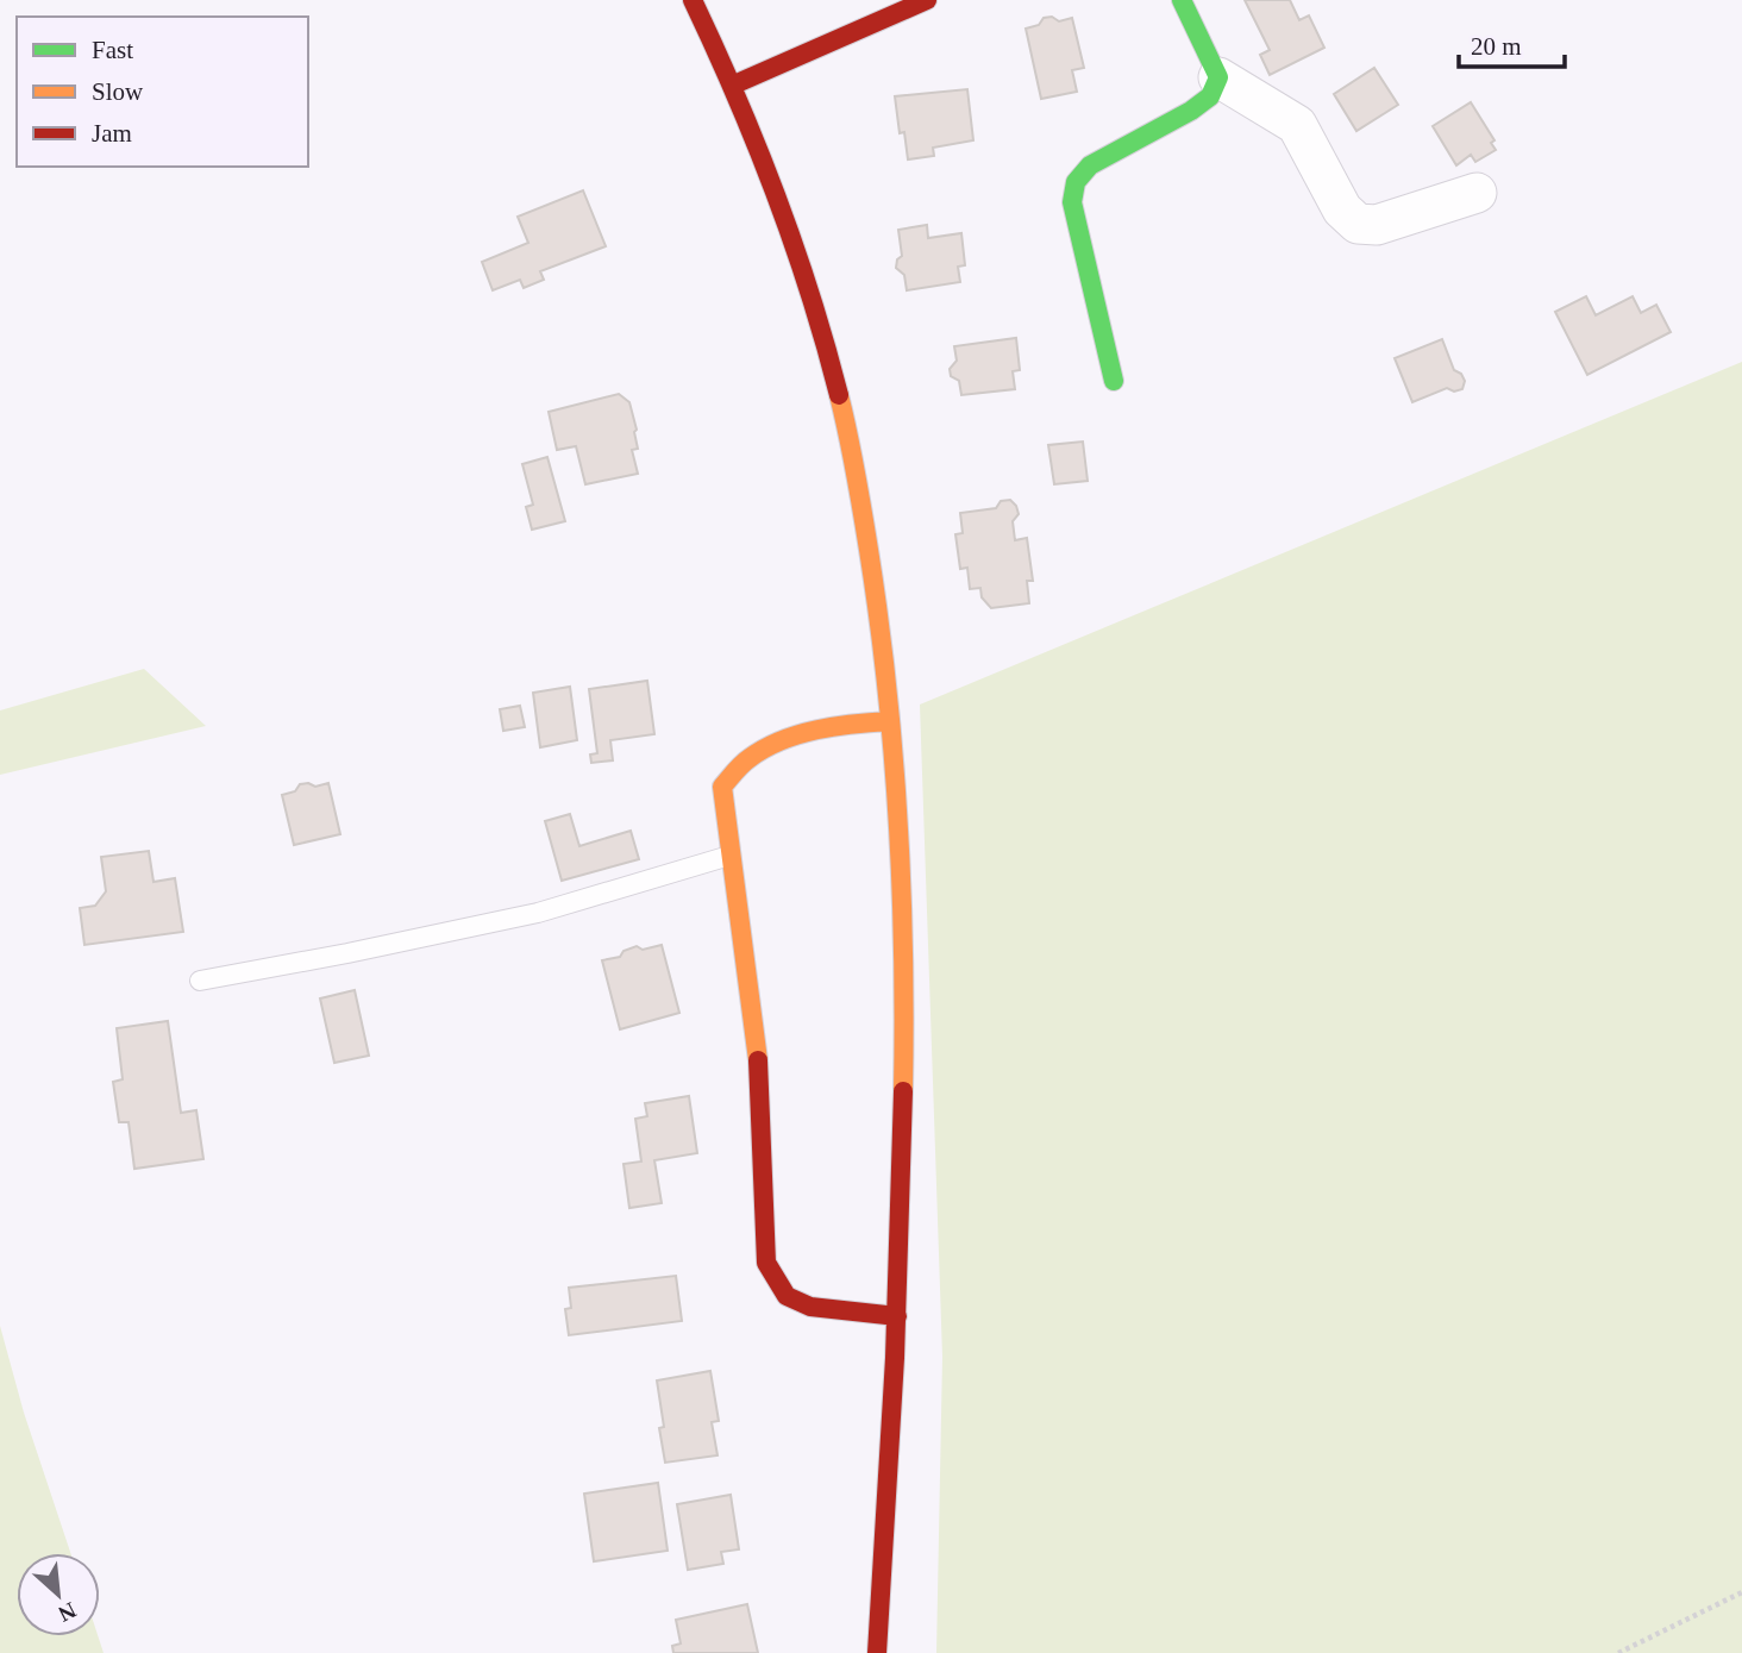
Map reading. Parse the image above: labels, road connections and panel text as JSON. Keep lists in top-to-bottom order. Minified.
{"legend":["Fast","Slow","Jam"],"scale_bar":"20 m","north":"bottom right"}
